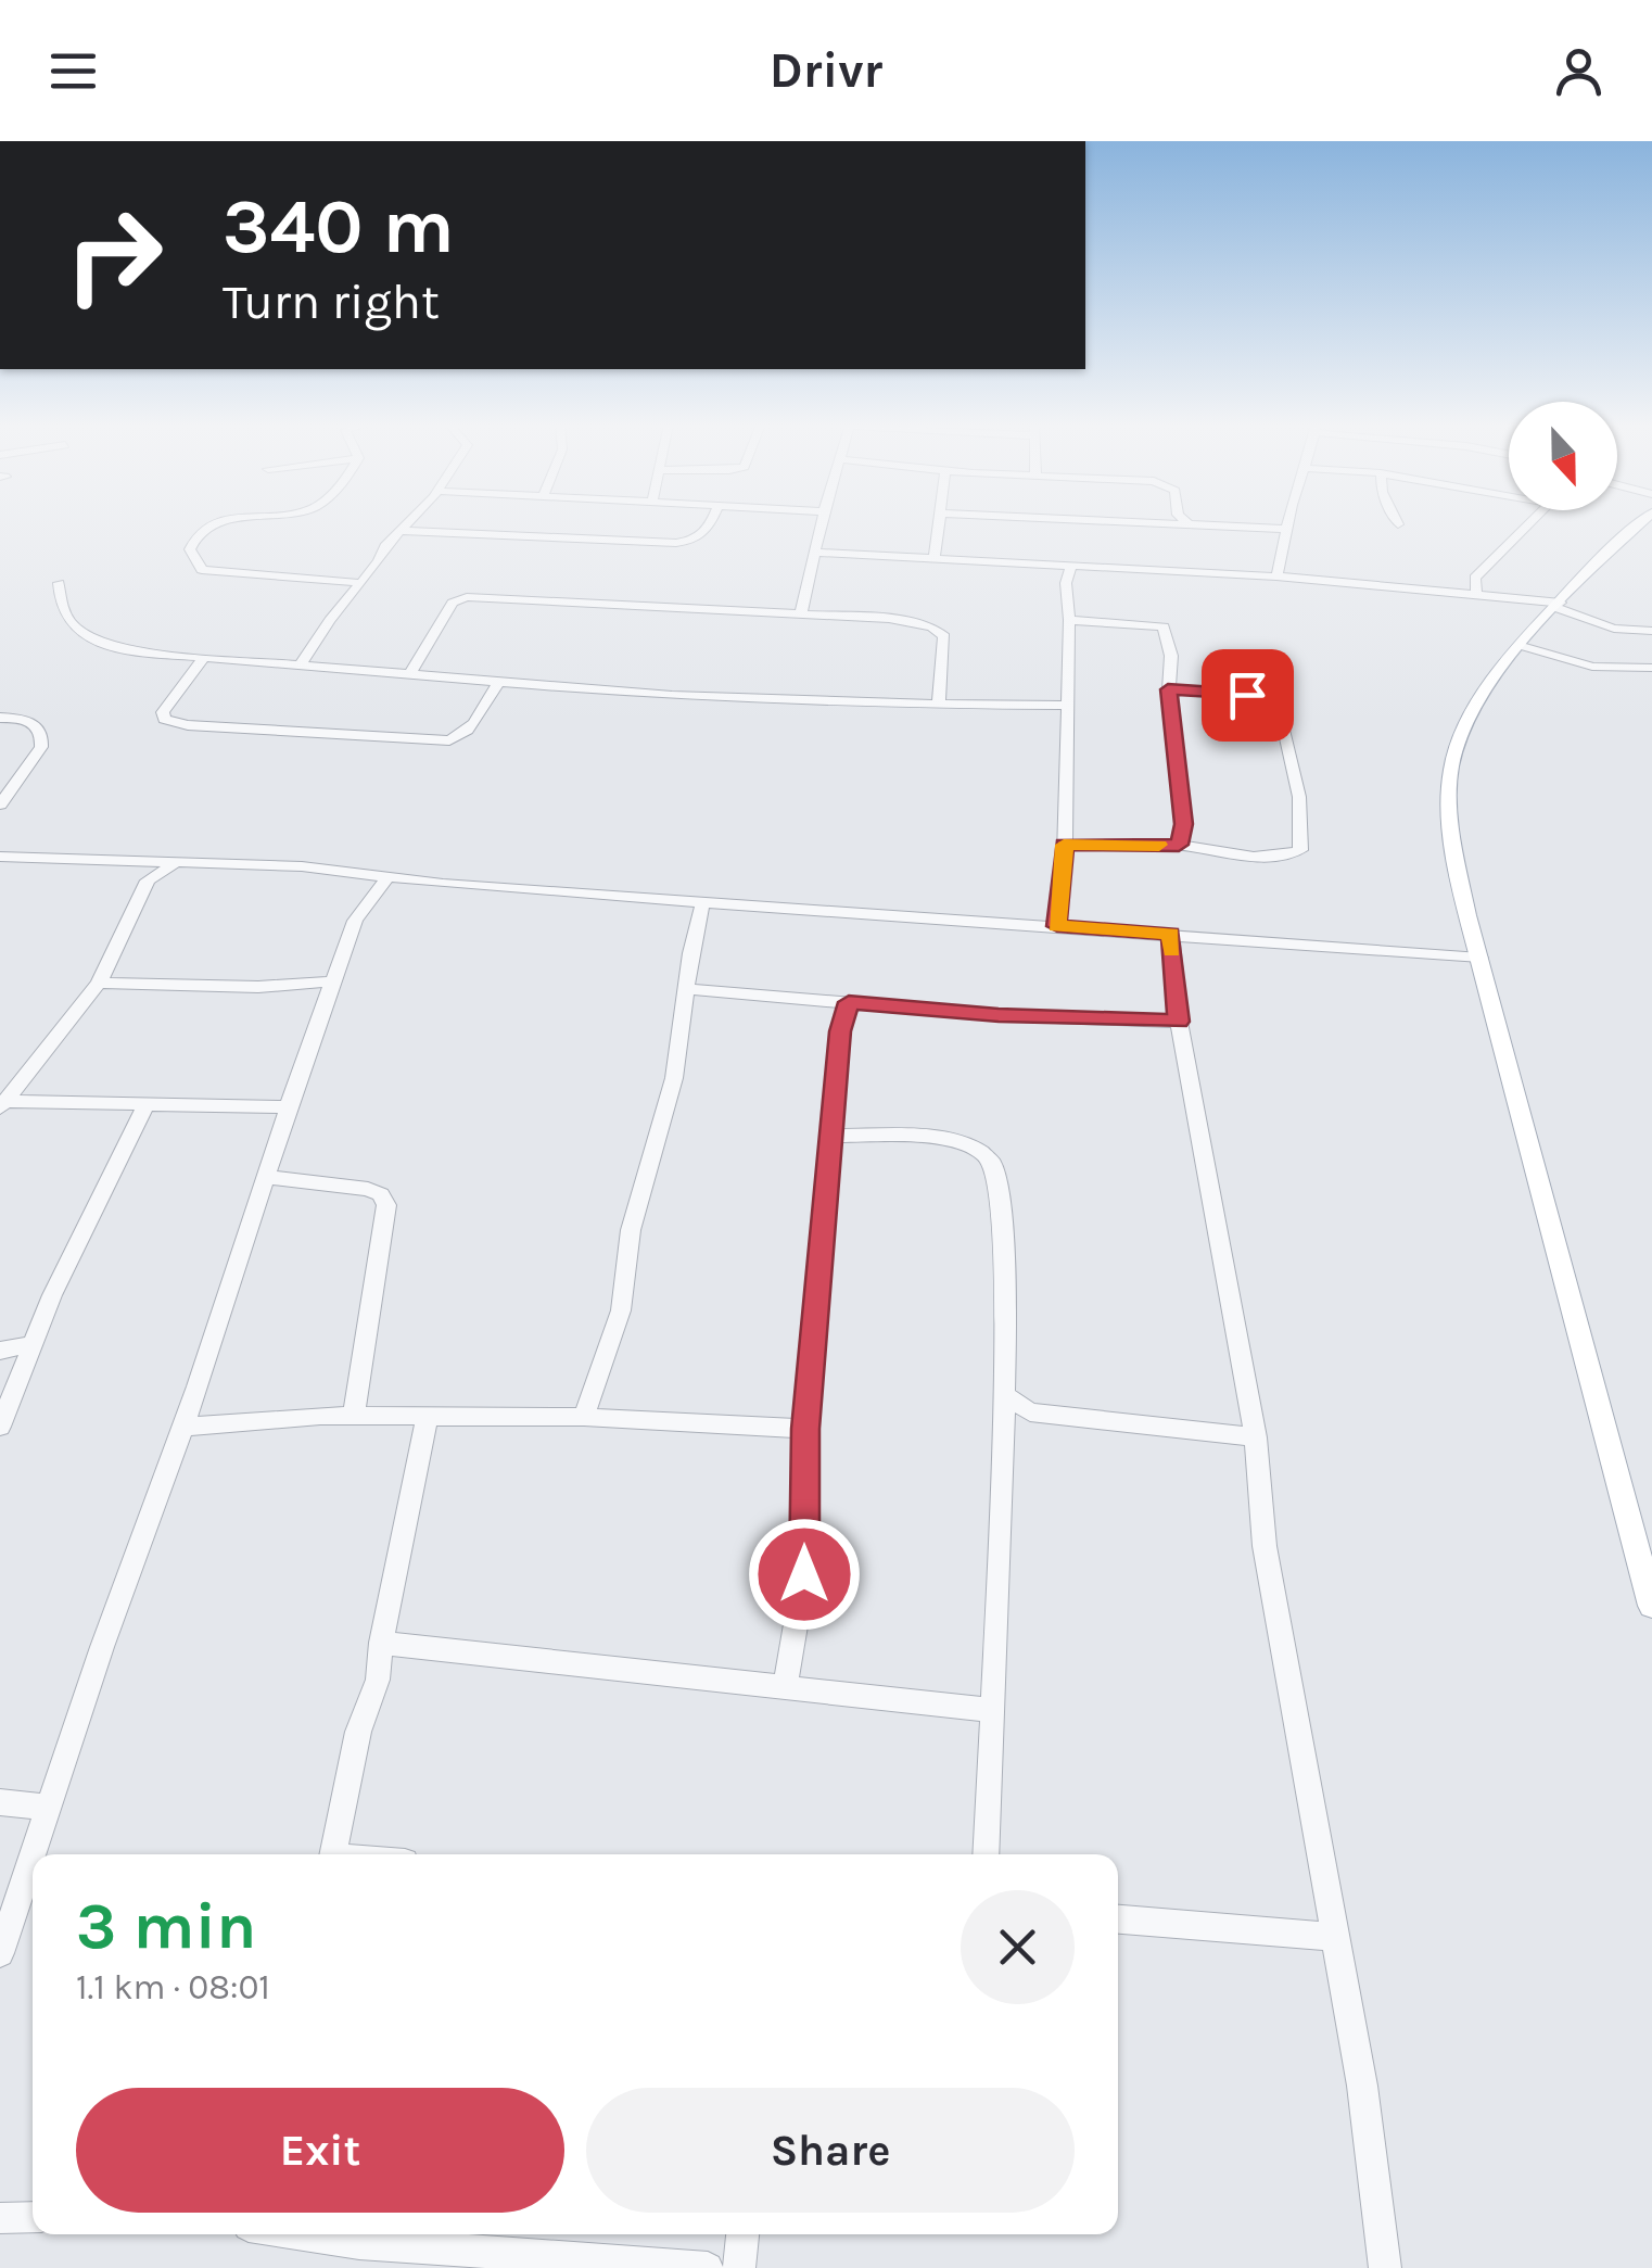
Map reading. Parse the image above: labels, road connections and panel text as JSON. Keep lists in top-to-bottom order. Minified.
{"north":"bottom","page":{"header":"Drivr","turn":["340 m","Turn right"],"heading":["3 min","1.1 km · 08:01"],"buttons":["Exit","Share"]}}
